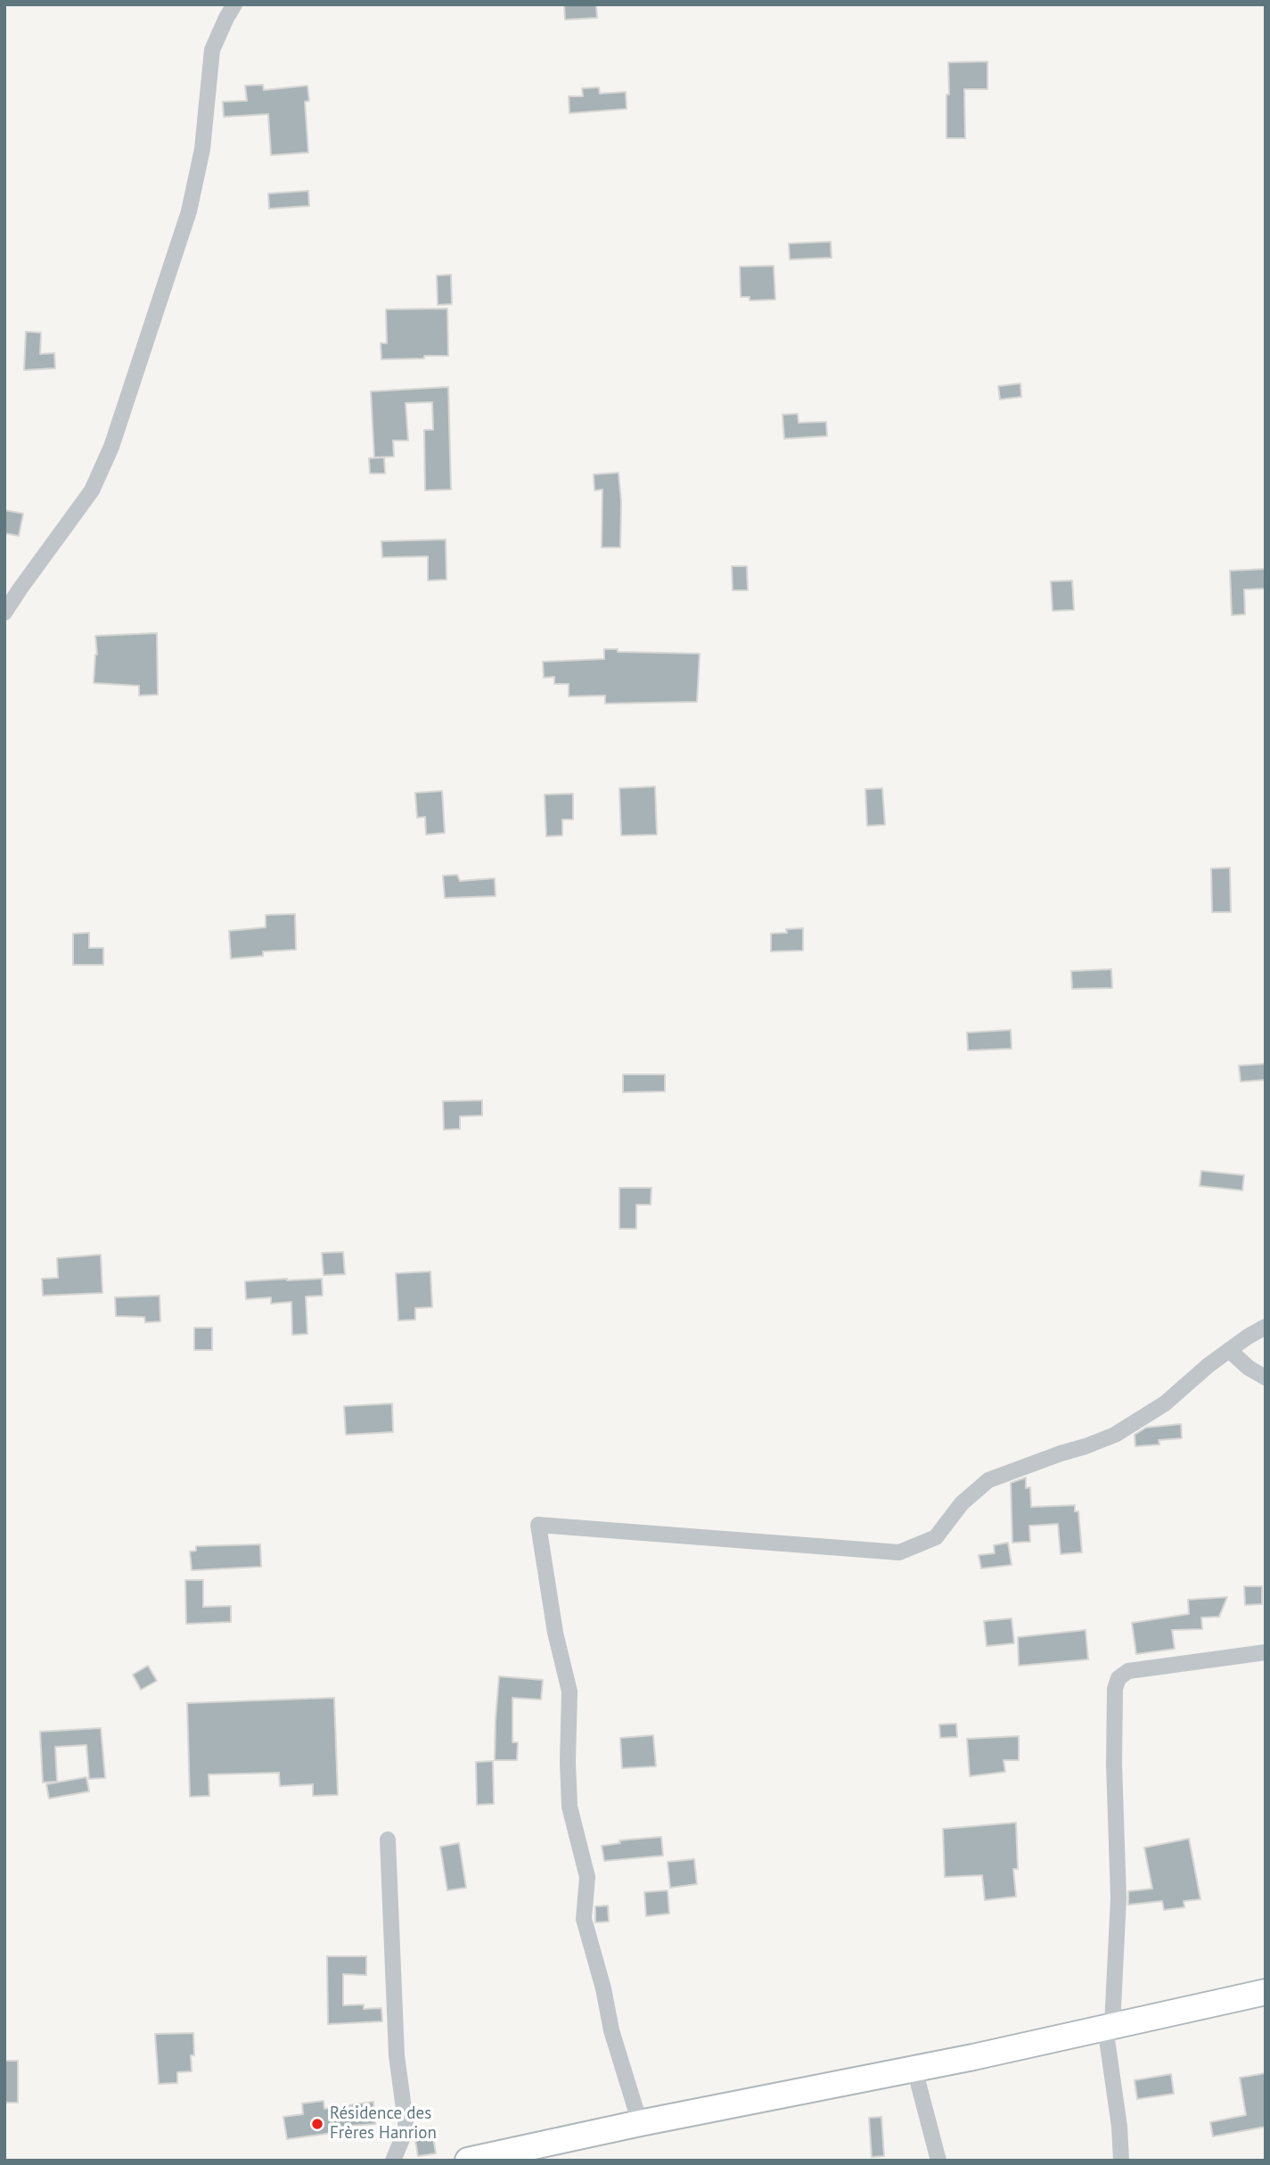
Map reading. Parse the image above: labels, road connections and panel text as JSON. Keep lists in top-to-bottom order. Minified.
{"places":["Résidence des Frères Hanrion"]}
